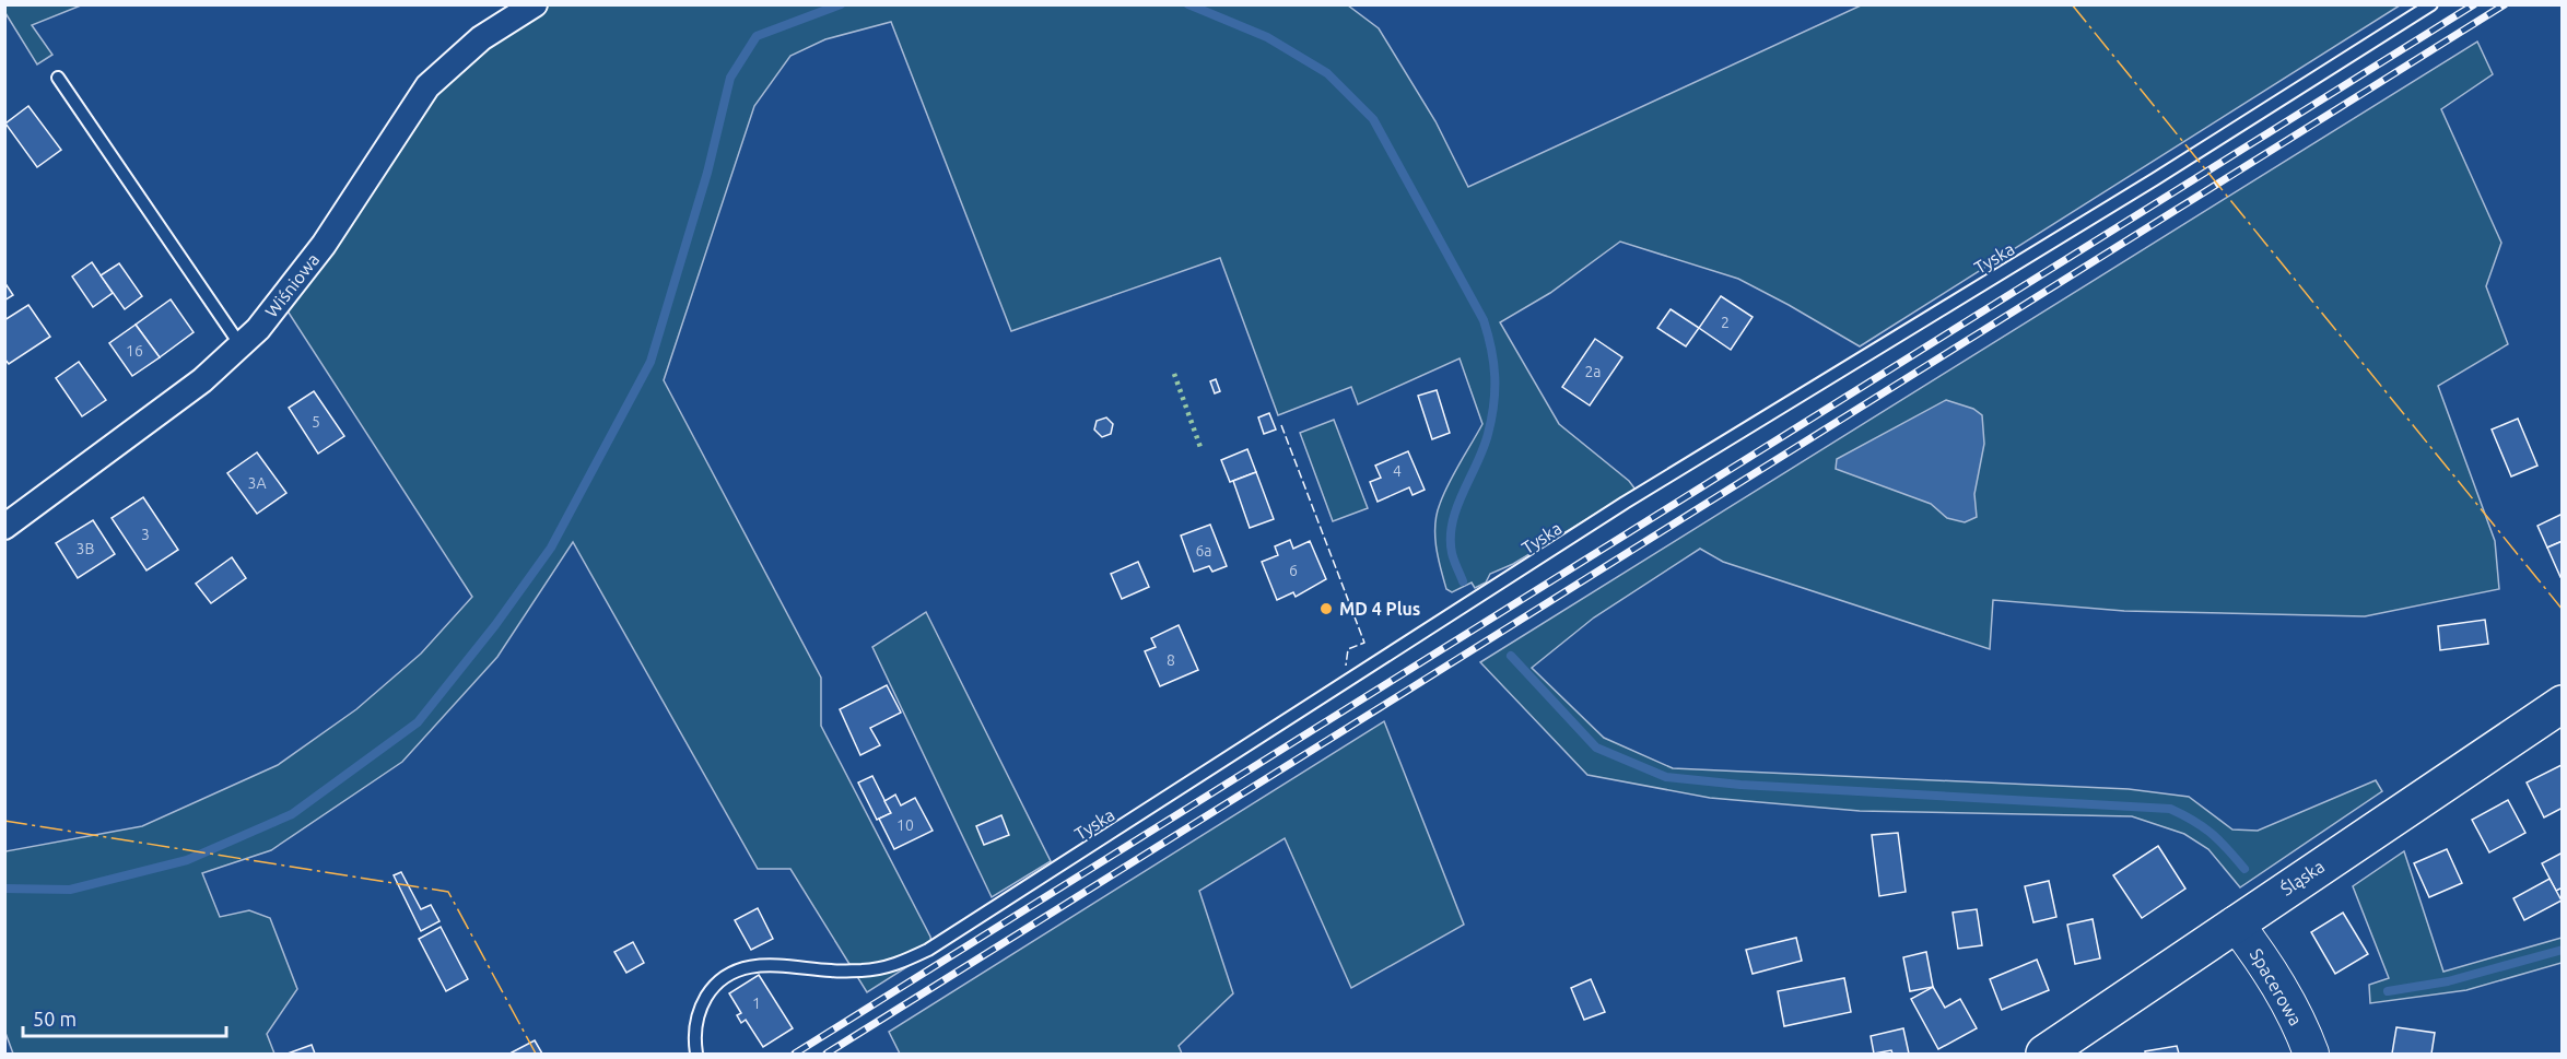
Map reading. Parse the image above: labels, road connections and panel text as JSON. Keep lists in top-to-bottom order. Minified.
{"streets":{"main road":["Śląska"],"street":["Wiśniowa","Spacerowa"],"lane":["Tyska"]},"crossings":[["Śląska","Spacerowa"]],"places":["MD 4 Plus"],"house_numbers":["2","16","2a","5","4","3A","3","3B","6a","6","8","10","1"],"scale_bar":"50 m"}
